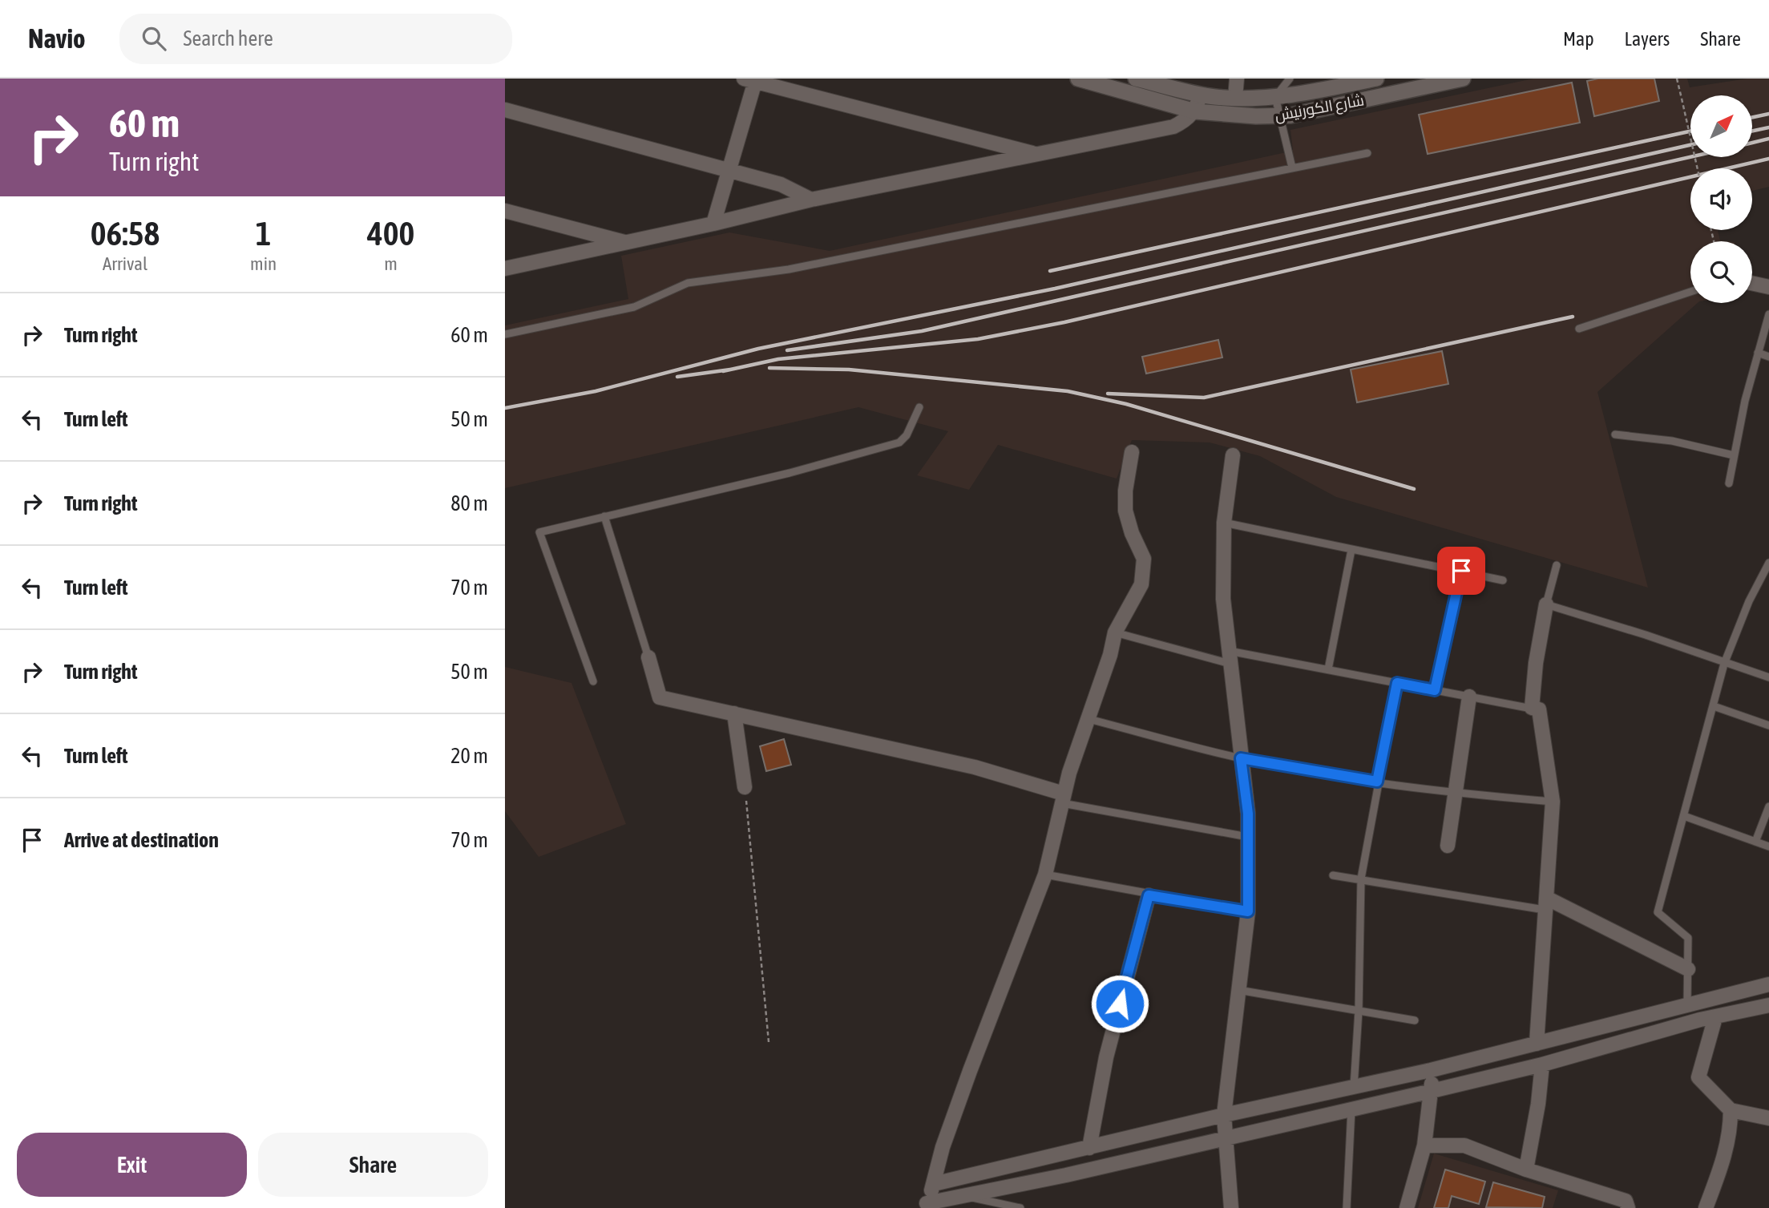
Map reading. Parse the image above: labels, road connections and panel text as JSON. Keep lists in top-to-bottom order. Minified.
{"streets":{"street":["شارع الكورنيش"]},"north":"top right","page":{"header":"Navio","search":"Search here","nav":["Map","Layers","Share"],"turn":["60 m","Turn right"],"eta":["06:58","Arrival","1","min","400","m"],"list":[{"name":"Turn right","value":"60 m"},{"name":"Turn left","value":"50 m"},{"name":"Turn right","value":"80 m"},{"name":"Turn left","value":"70 m"},{"name":"Turn right","value":"50 m"},{"name":"Turn left","value":"20 m"},{"name":"Arrive at destination","value":"70 m"}],"buttons":["Exit","Share"]}}
